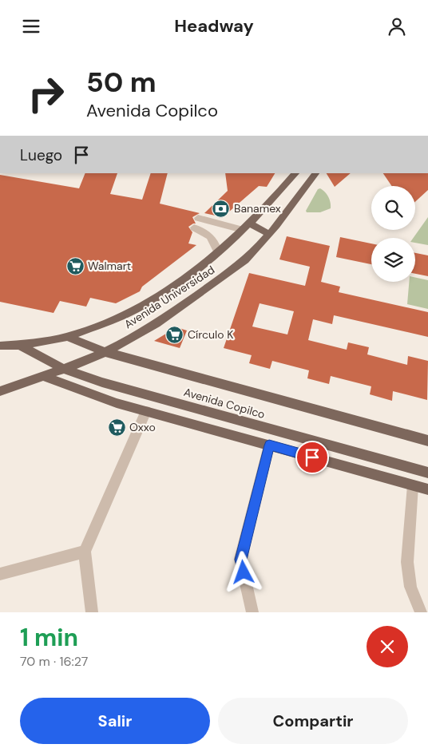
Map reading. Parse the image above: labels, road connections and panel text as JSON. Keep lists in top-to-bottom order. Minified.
{"streets":{"main road":["Avenida Universidad","Avenida Copilco"]},"crossings":[["Avenida Universidad","Avenida Copilco"]],"places":{"bank":["Banamex"],"supermarket":["Walmart","Círculo K","Oxxo"]},"page":{"header":"Headway","turn":["50 m","Avenida Copilco"],"then":"Luego","heading":["1 min","70 m · 16:27"],"buttons":["Salir","Compartir"]}}
